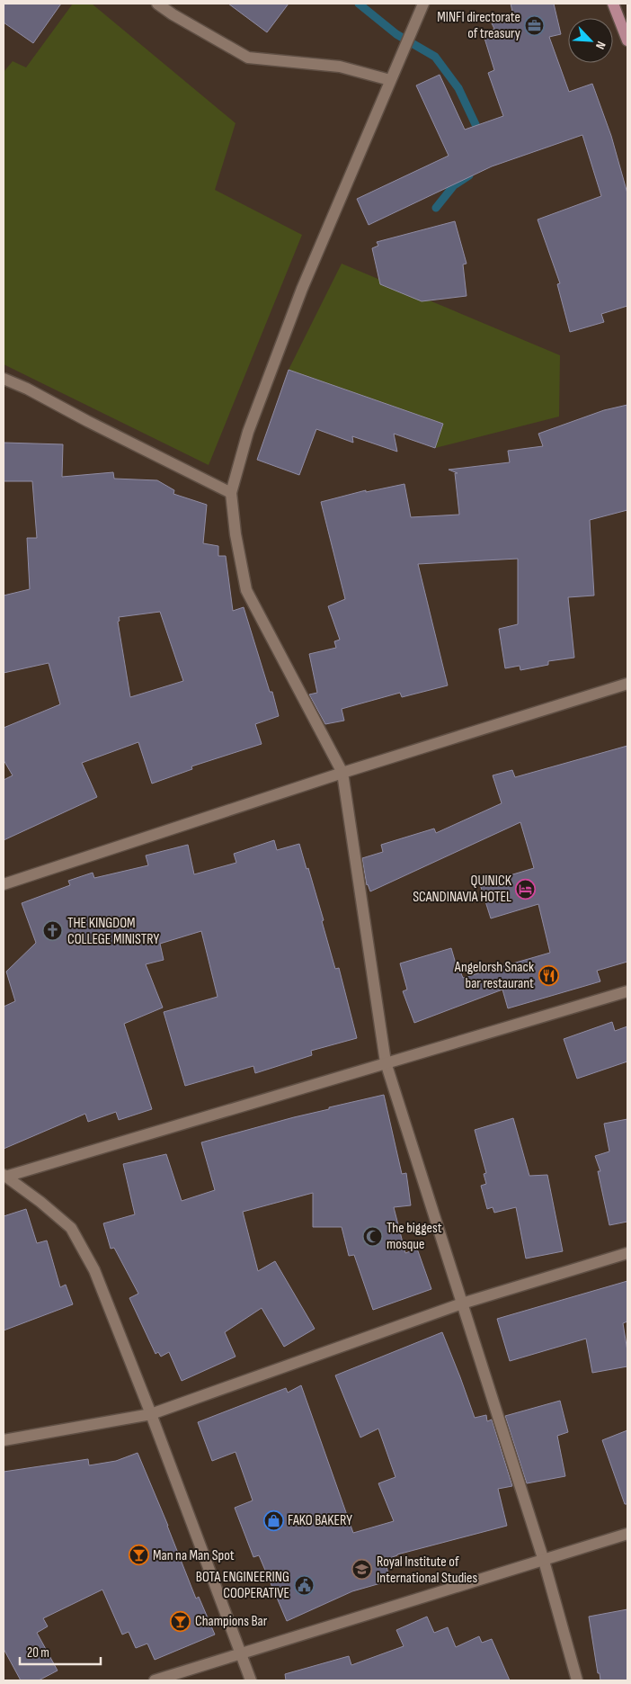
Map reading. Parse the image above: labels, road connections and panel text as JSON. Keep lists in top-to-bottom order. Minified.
{"places":{"office":["MINFI directorate of treasury"],"hotel":["QUINICK SCANDINAVIA HOTEL"],"church":["THE KINGDOM COLLEGE MINISTRY"],"restaurant":["Angelorsh Snack bar restaurant"],"mosque":["The biggest mosque"],"shop":["FAKO BAKERY"],"bar":["Man na Man Spot","Champions Bar"],"school or university":["Royal Institute of International Studies"],"public building":["BOTA ENGINEERING COOPERATIVE"]},"scale_bar":"20 m","north":"bottom right"}
